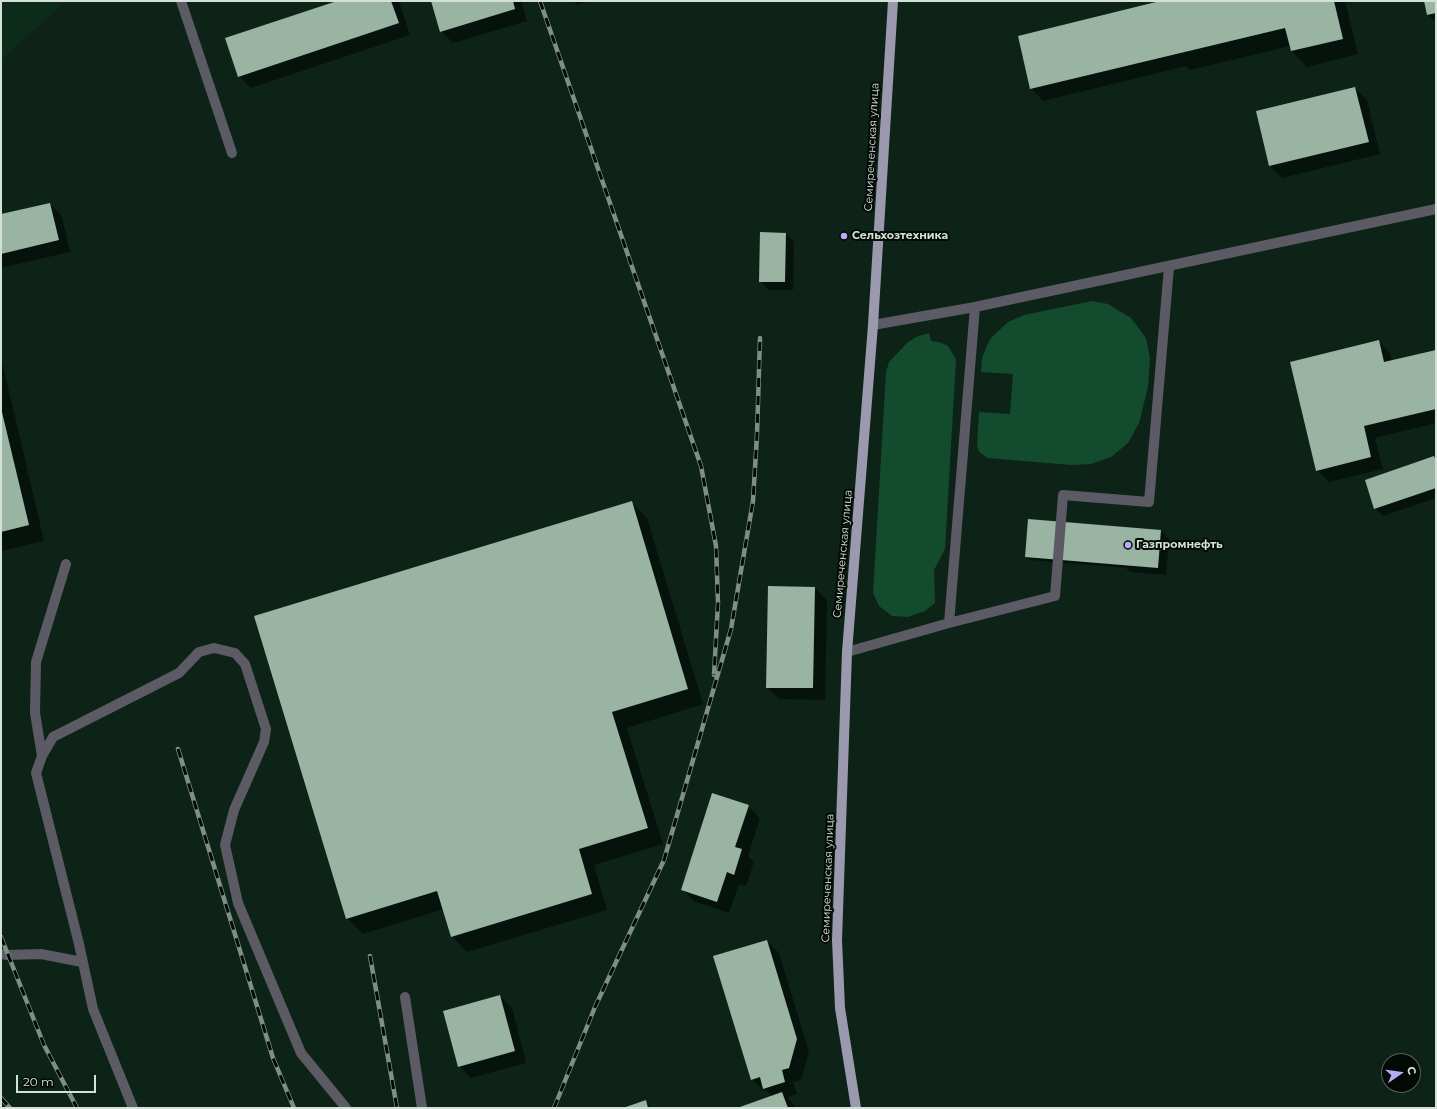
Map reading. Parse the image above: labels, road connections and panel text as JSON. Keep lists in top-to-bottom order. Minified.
{"streets":{"main road":["Семиреченская улица"]},"places":["Сельхозтехника","Газпромнефть"],"scale_bar":"20 m","north":"right"}
